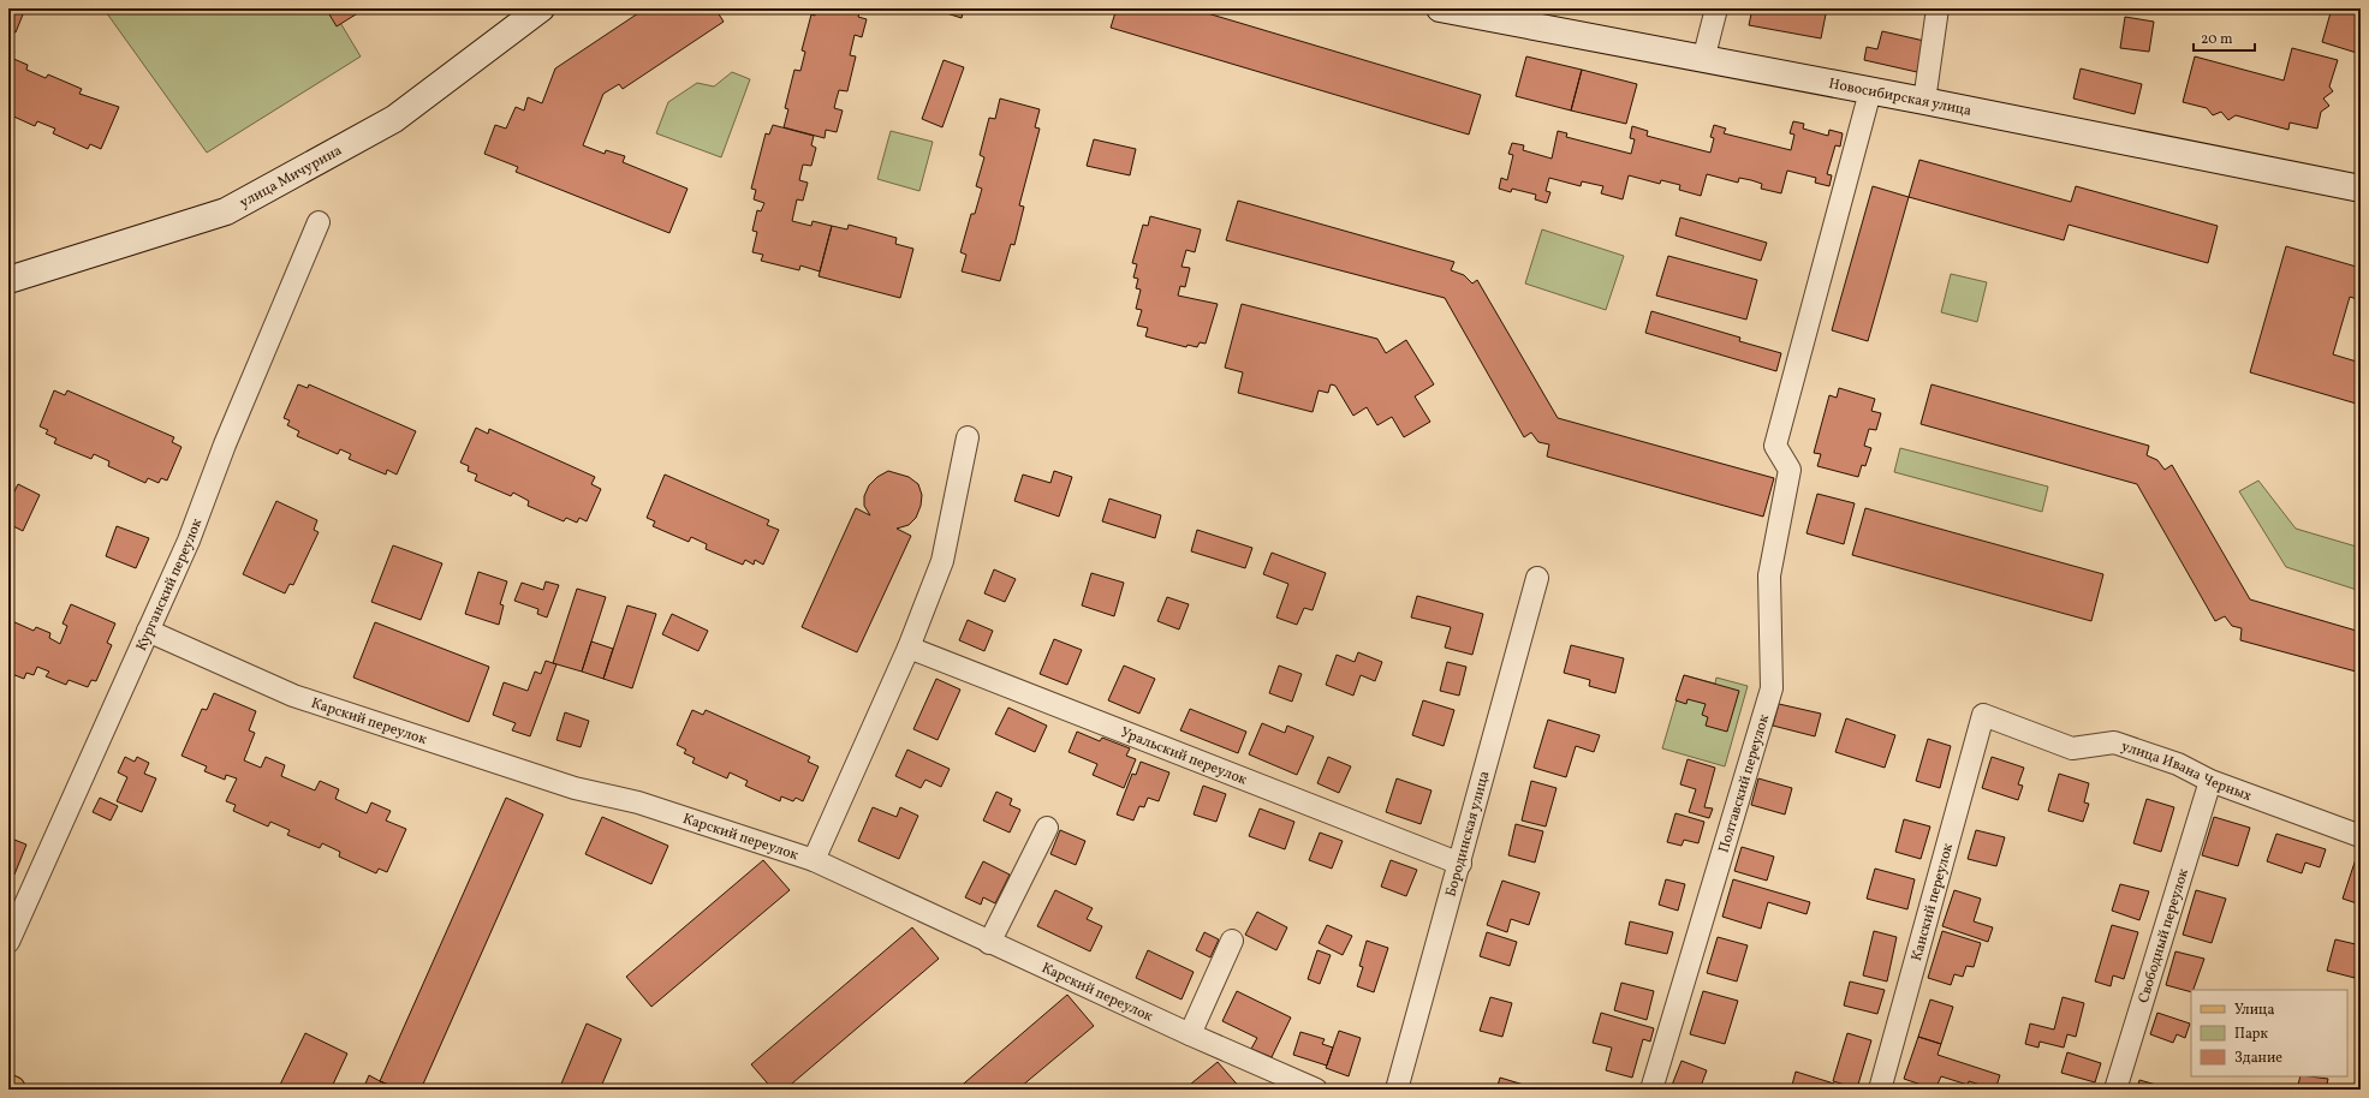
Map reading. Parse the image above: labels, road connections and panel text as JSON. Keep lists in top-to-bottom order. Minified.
{"streets":{"street":["Новосибирская улица","улица Мичурина","Курганский переулок","Карский переулок","Уральский переулок","улица Ивана Черных","Полтавский переулок","Бородинская улица","Канский переулок","Свободный переулок"]},"crossings":[["Новосибирская улица","Полтавский переулок"],["Курганский переулок","Карский переулок"],["Уральский переулок","Бородинская улица"],["улица Ивана Черных","Канский переулок"],["улица Ивана Черных","Свободный переулок"]],"legend":["Улица","Парк","Здание"],"scale_bar":"20 m"}
